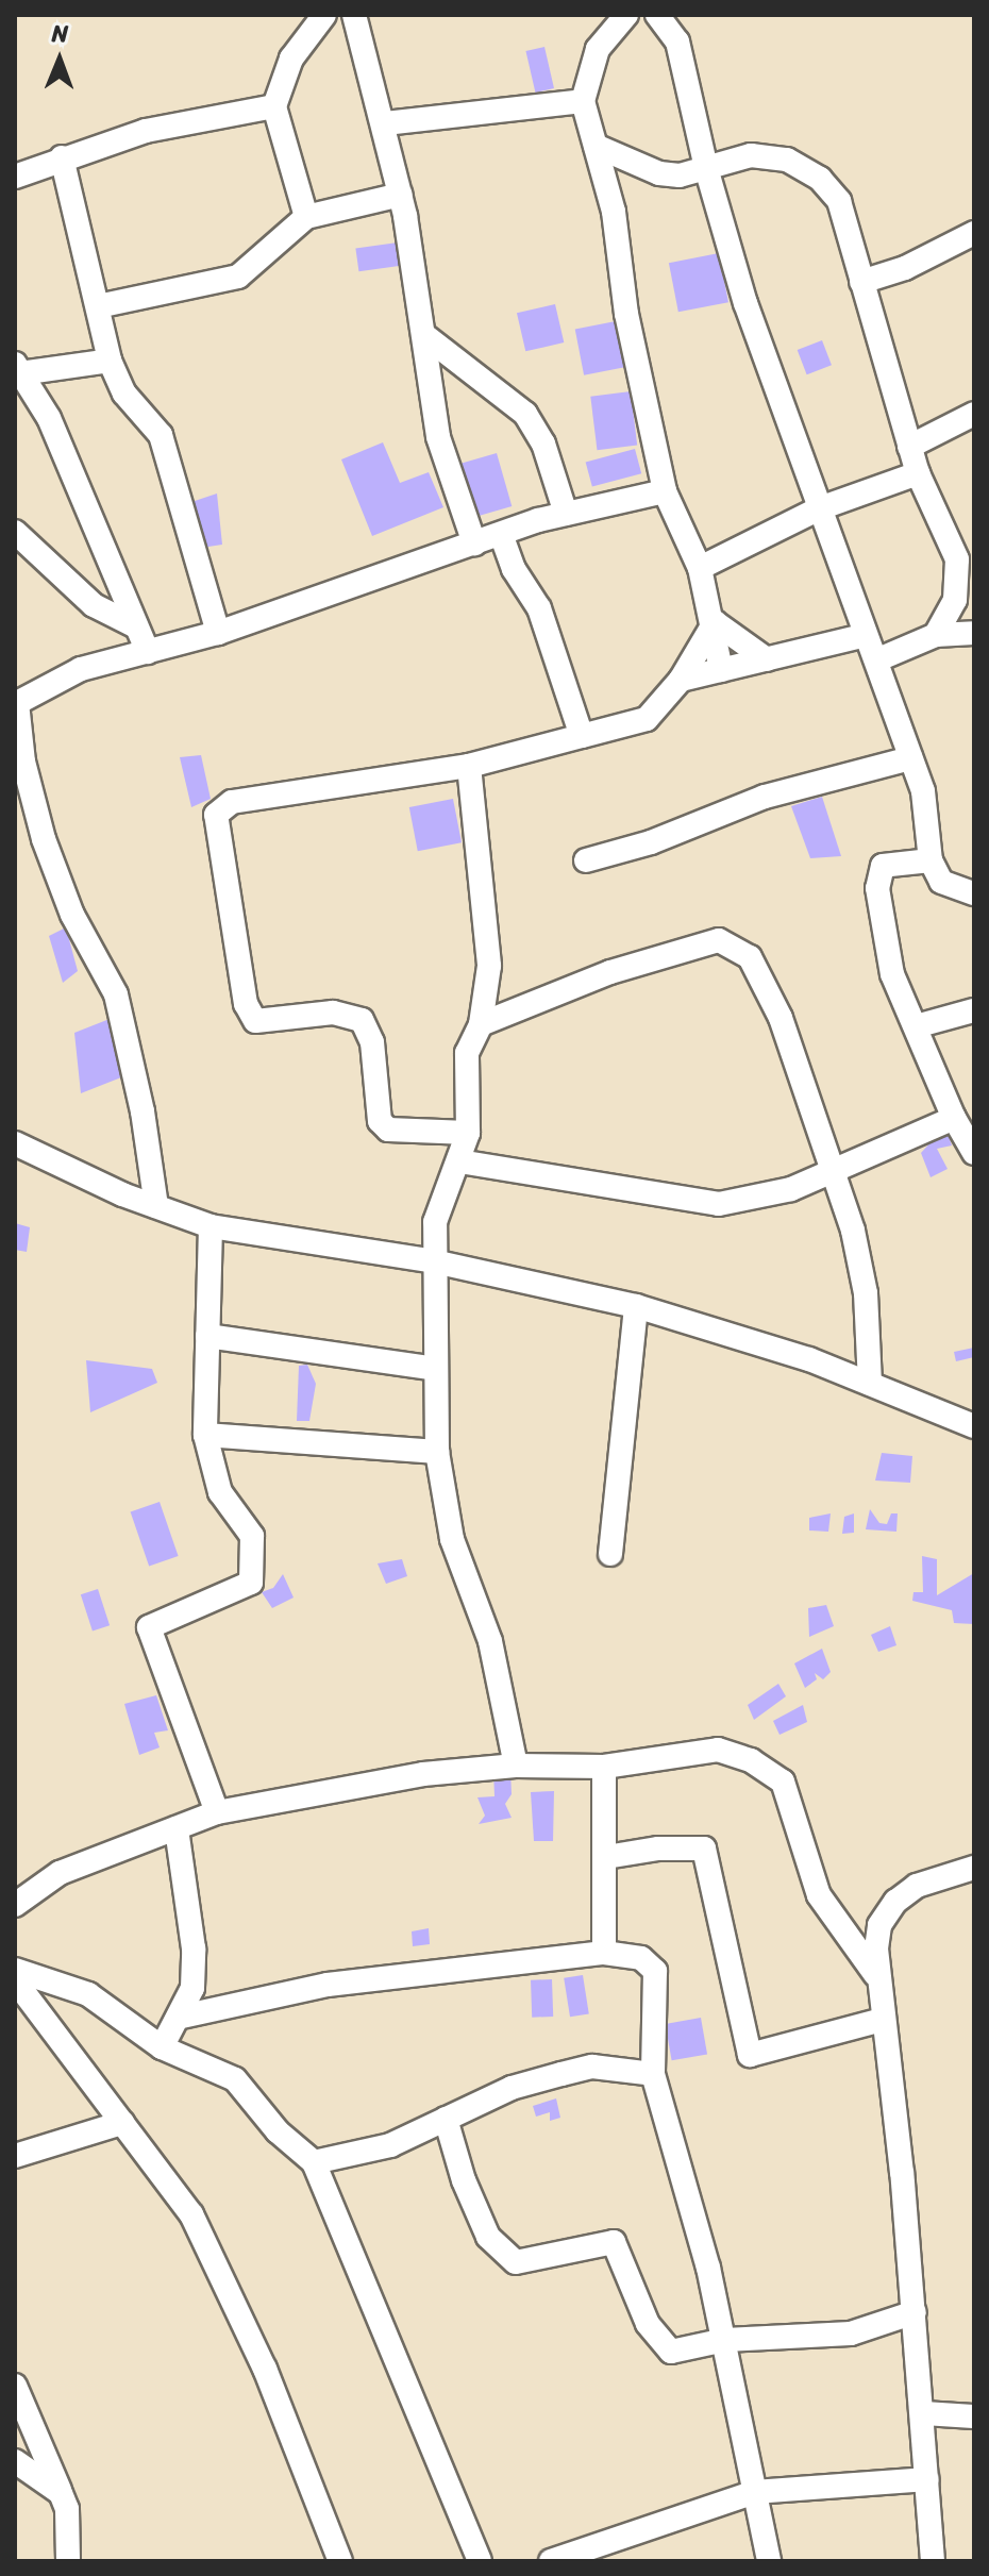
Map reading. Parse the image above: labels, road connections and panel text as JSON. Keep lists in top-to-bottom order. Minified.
{"north":"top"}
